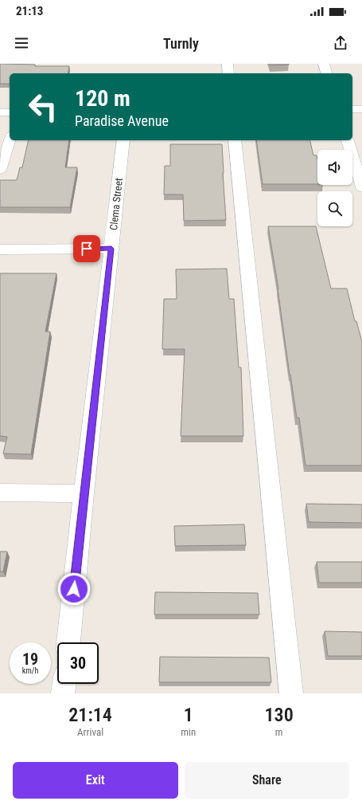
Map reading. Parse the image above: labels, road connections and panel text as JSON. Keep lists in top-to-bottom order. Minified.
{"streets":{"street":["Clema Street"]},"page":{"status":"21:13","header":"Turnly","turn":["120 m","Paradise Avenue"],"speed":"19 km/h","limit":"30","eta":["21:14","Arrival","1","min","130","m"],"buttons":["Exit","Share"]}}
